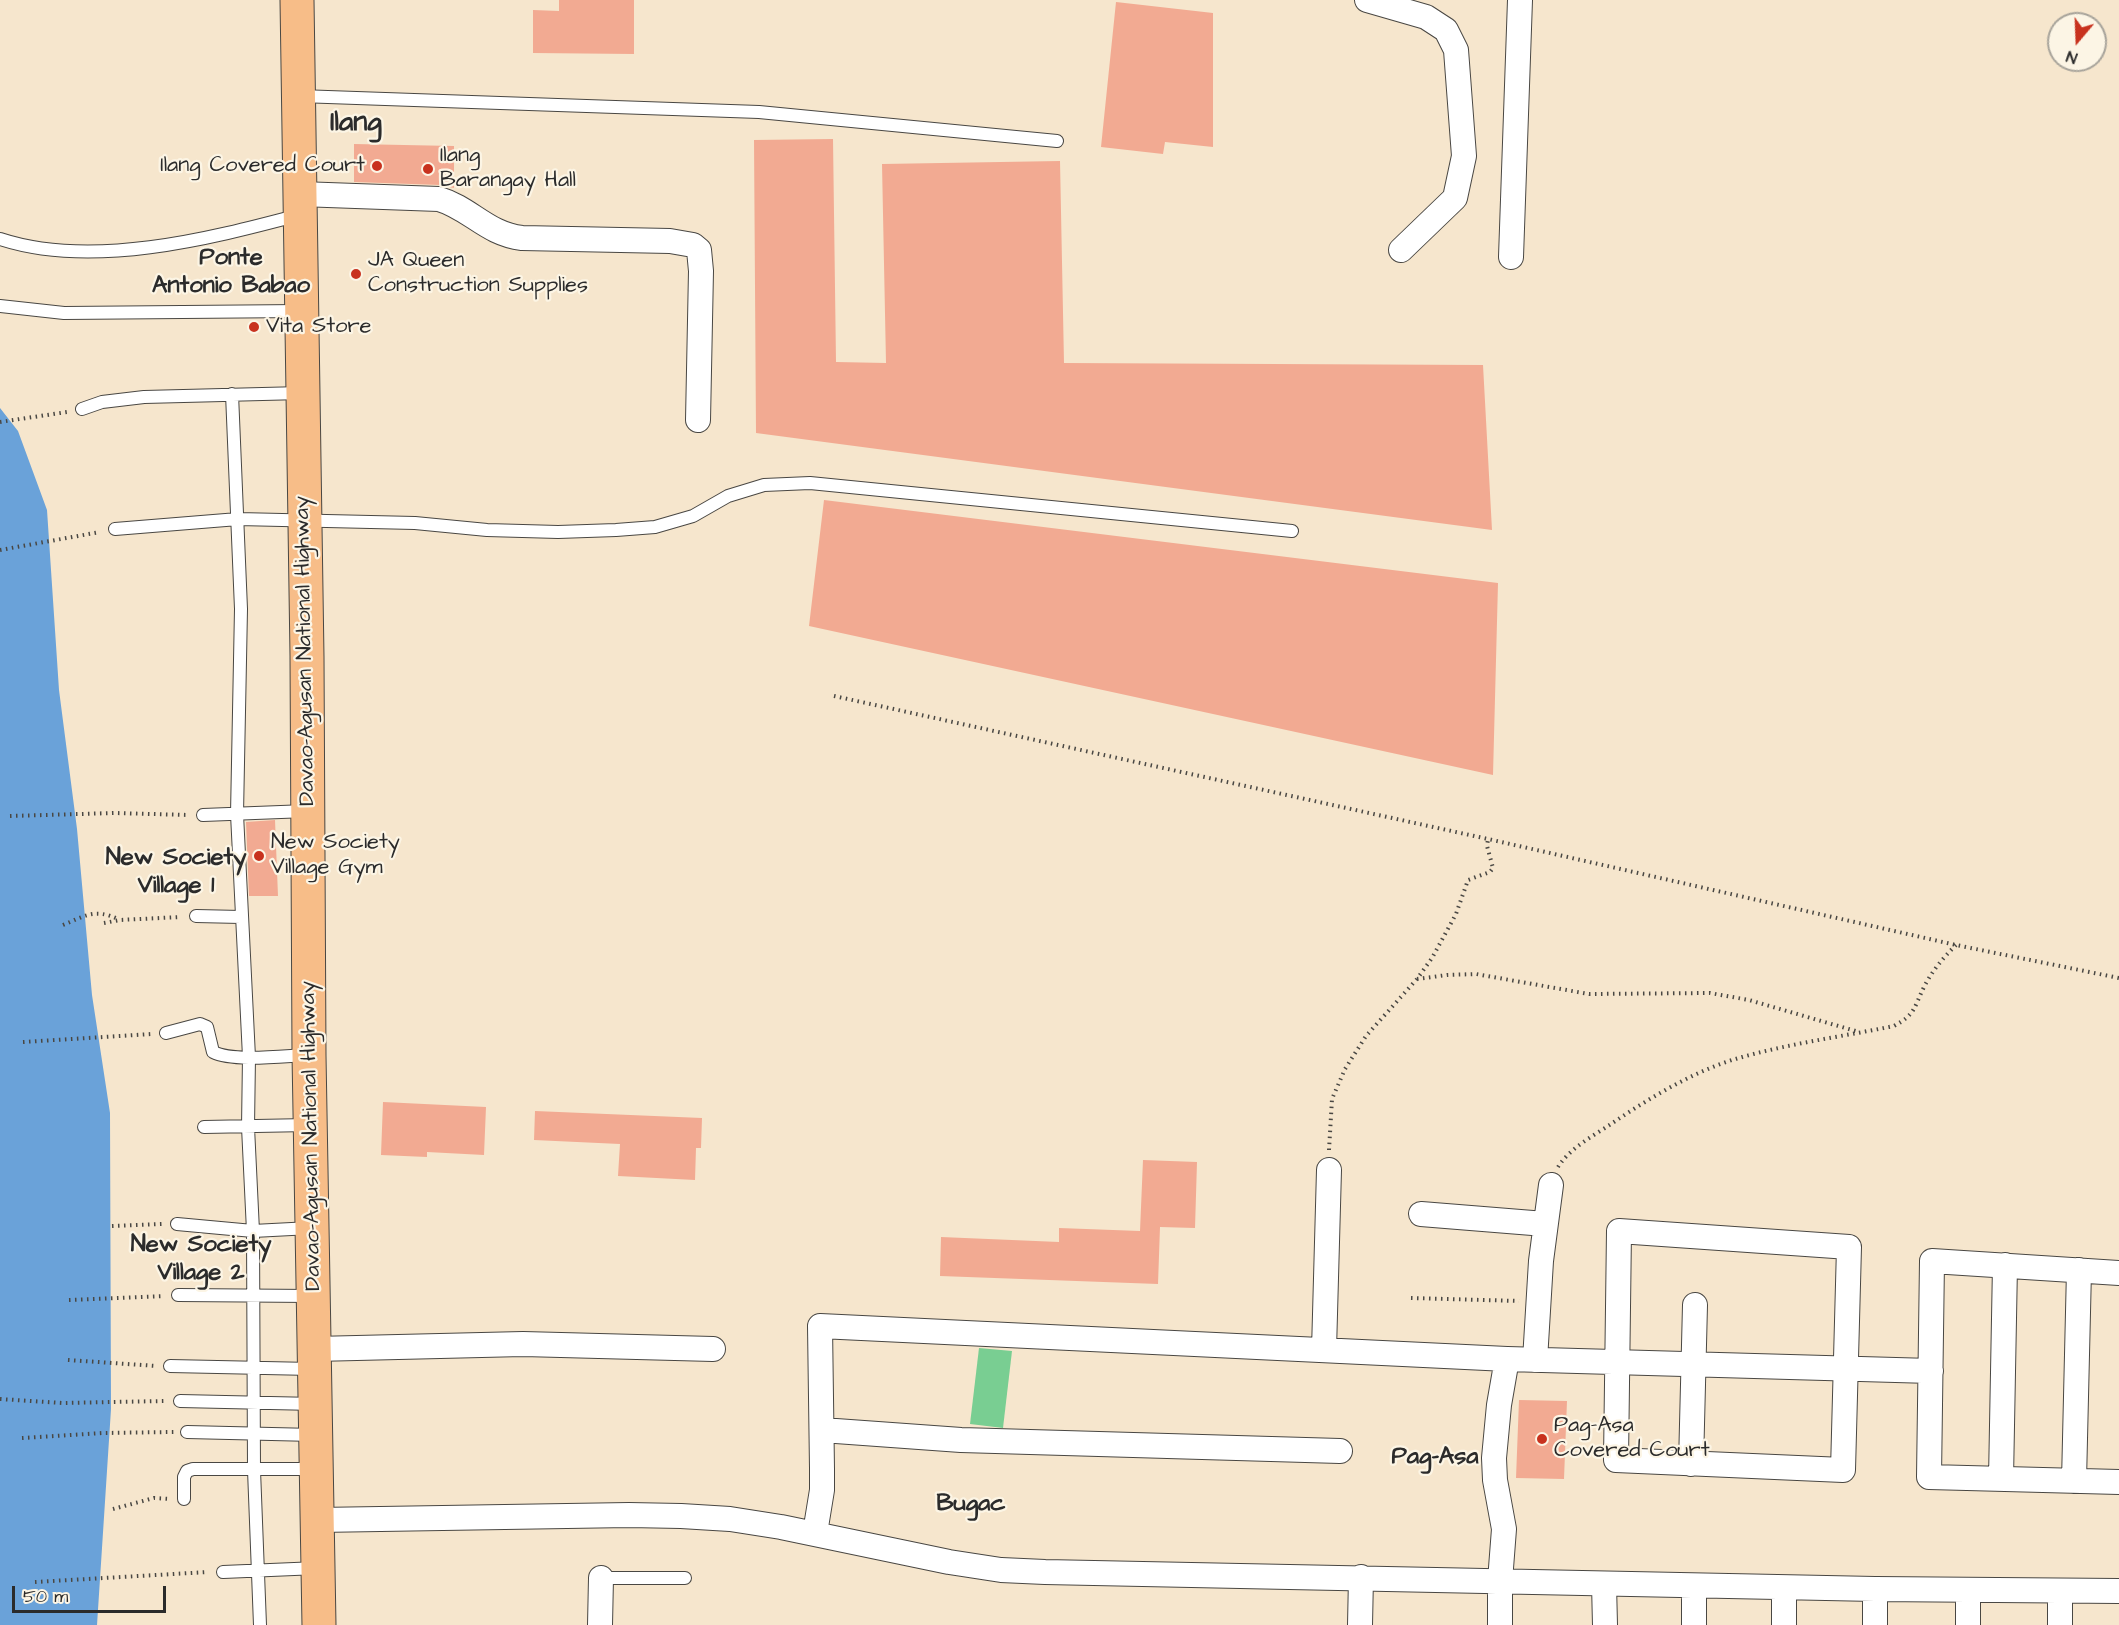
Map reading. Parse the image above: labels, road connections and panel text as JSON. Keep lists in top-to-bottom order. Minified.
{"streets":{"highway":["Davao-Agusan National Highway"]},"districts":["Ilang","Ponte Antonio Babao","New Society Village 1","New Society Village 2","Pag-Asa","Bugac"],"places":["Ilang Covered Court","Ilang Barangay Hall","JA Queen Construction Supplies","Vita Store","New Society Village Gym","Pag-Asa Covered Court"],"scale_bar":"50 m","north":"bottom"}
